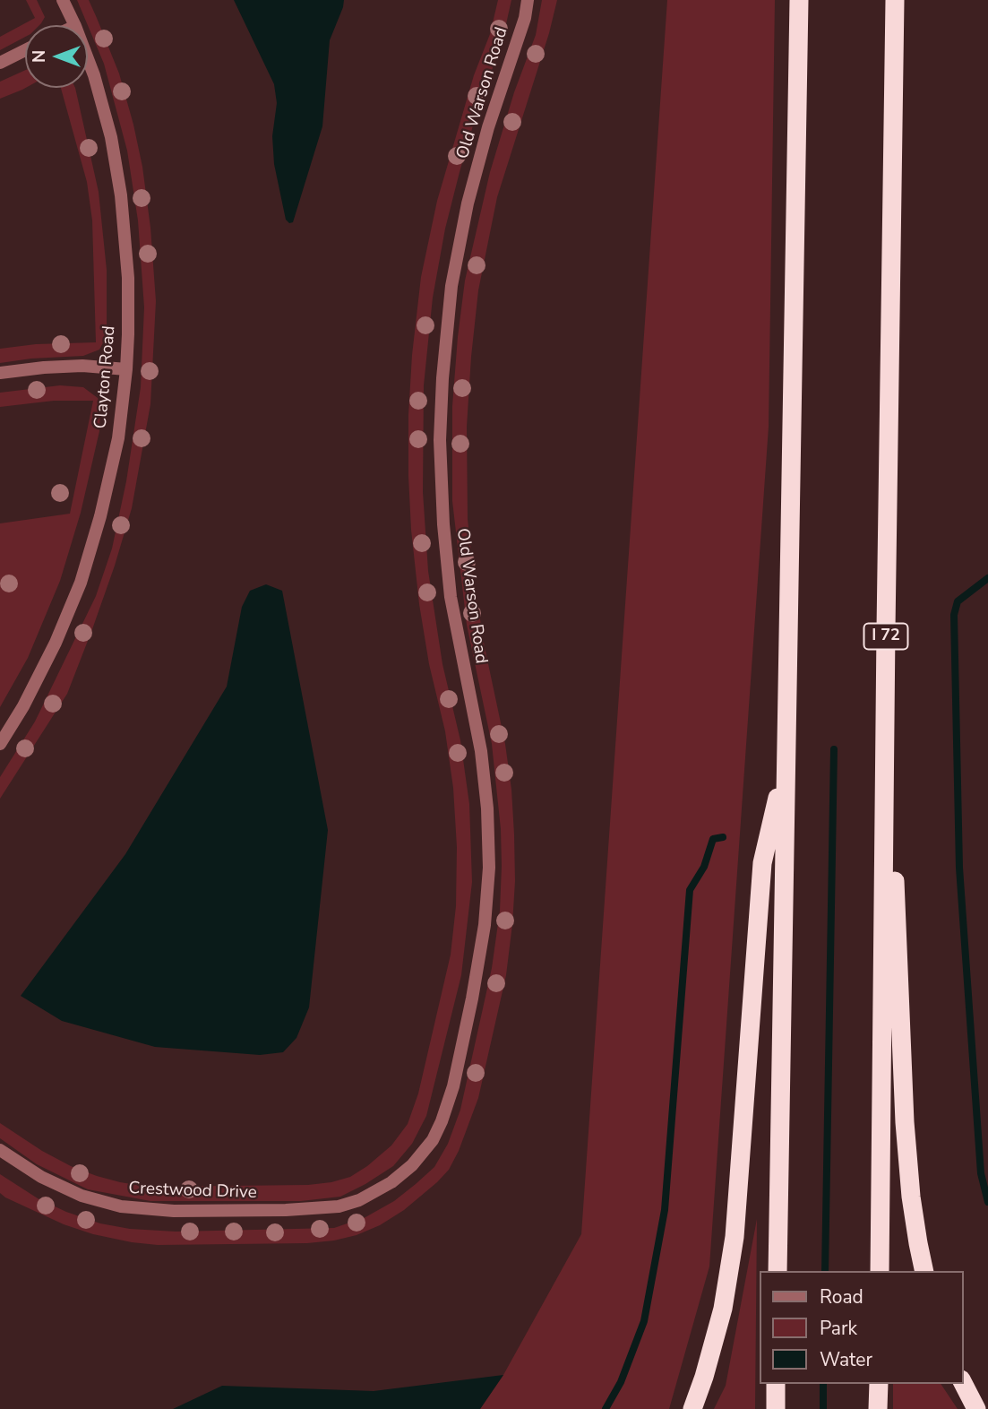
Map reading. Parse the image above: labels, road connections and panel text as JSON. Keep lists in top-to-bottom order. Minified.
{"streets":{"highway":["I 72"],"street":["Old Warson Road","Clayton Road","Crestwood Drive"]},"crossings":[["Old Warson Road","Crestwood Drive"]],"legend":["Road","Park","Water"],"north":"left"}
